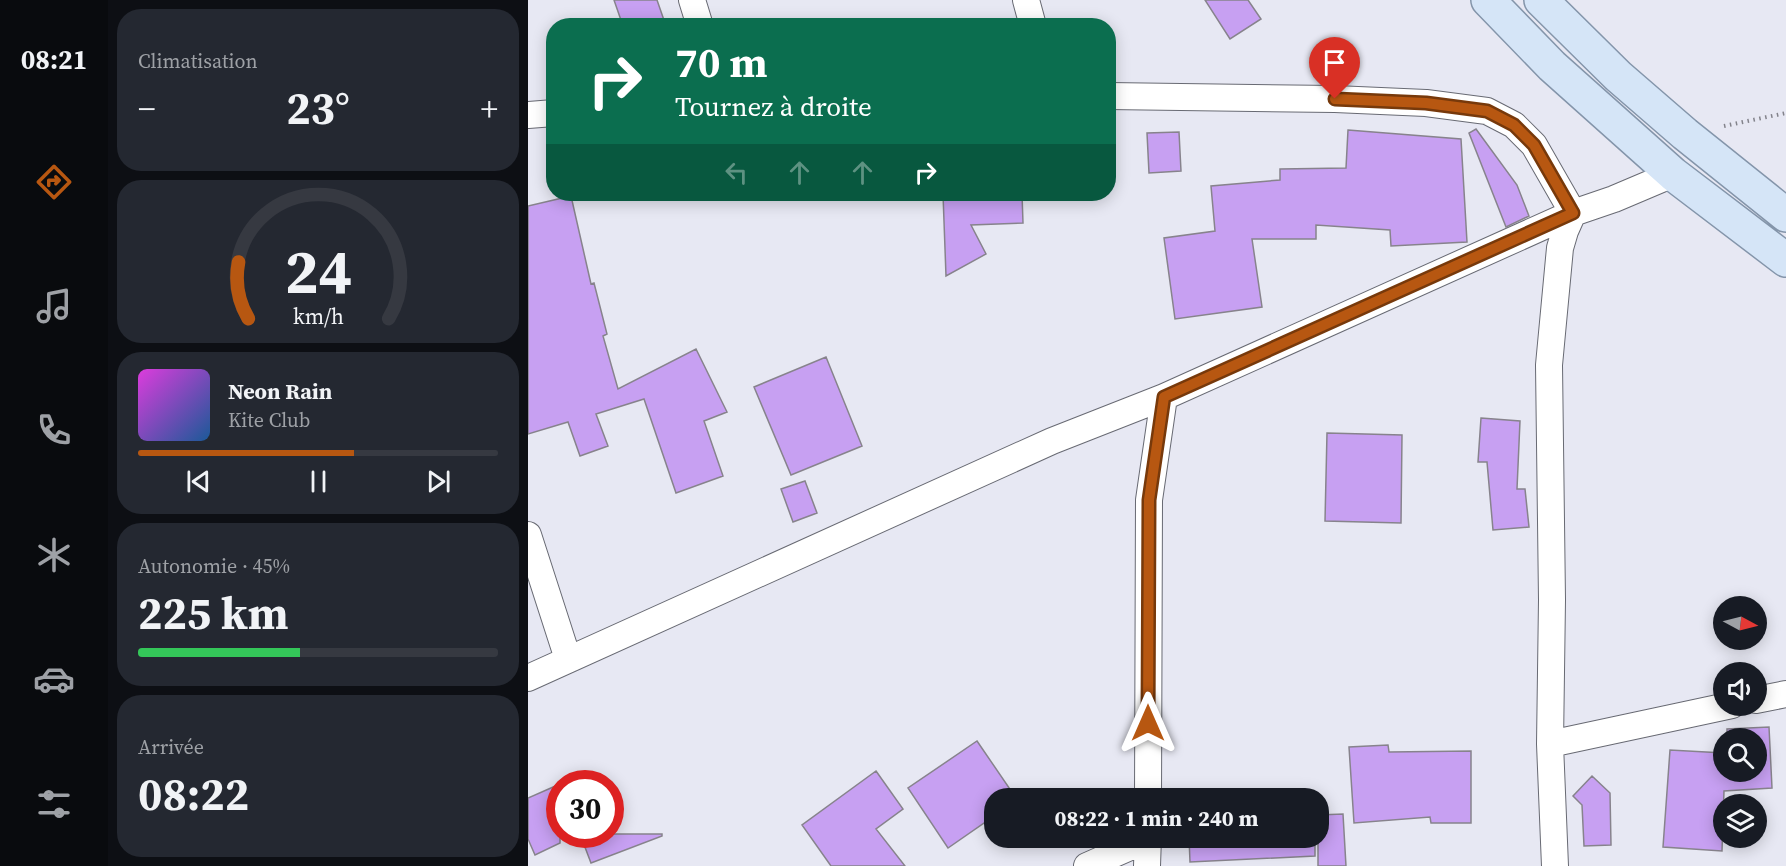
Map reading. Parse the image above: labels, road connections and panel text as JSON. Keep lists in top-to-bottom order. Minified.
{"north":"right","page":{"tabs":"08:21","tile":["Climatisation",["Autonomie · 45%","225 km"],["Arrivée","08:22"]],"turn":["70 m","Tournez à droite"],"heat":["−","23°","+"],"song":["Neon Rain","Kite Club"],"limit":"30","trip":"08:22 · 1 min · 240 m","gauge":["24","km/h"]}}
